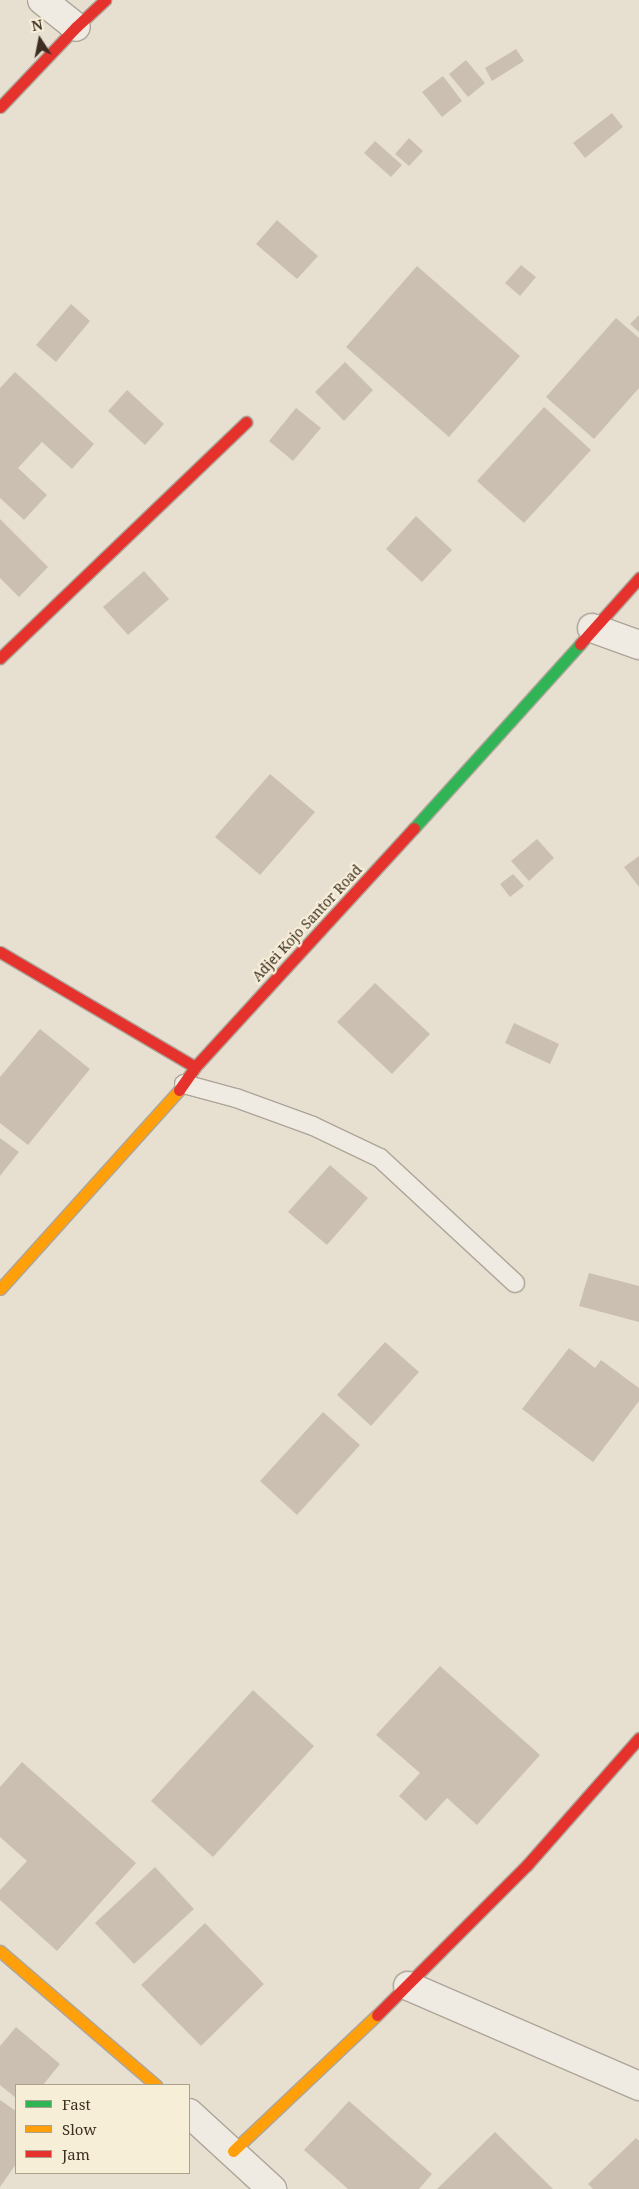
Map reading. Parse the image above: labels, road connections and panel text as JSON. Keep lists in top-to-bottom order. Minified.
{"streets":{"street":["Adjei Kojo Santor Road"]},"legend":["Fast","Slow","Jam"],"north":"top"}
